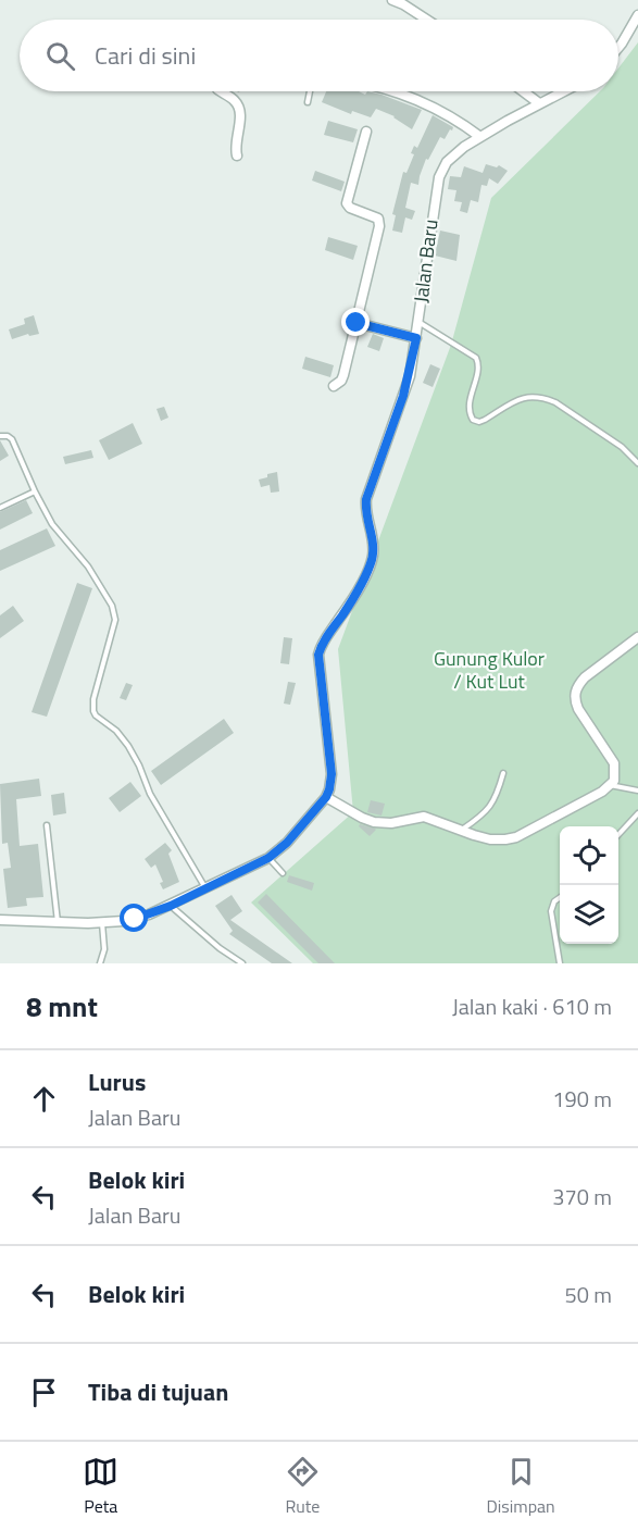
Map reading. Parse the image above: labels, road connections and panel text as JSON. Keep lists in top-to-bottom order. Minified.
{"streets":{"street":["Jalan Baru"]},"parks":["Gunung Kulor / Kut Lut"],"page":{"search":"Cari di sini","heading":["8 mnt","Jalan kaki · 610 m"],"list":[["Lurus","Jalan Baru","190 m"],["Belok kiri","Jalan Baru","370 m"],["Belok kiri","50 m"],"Tiba di tujuan"],"nav":["Peta","Rute","Disimpan"]}}
